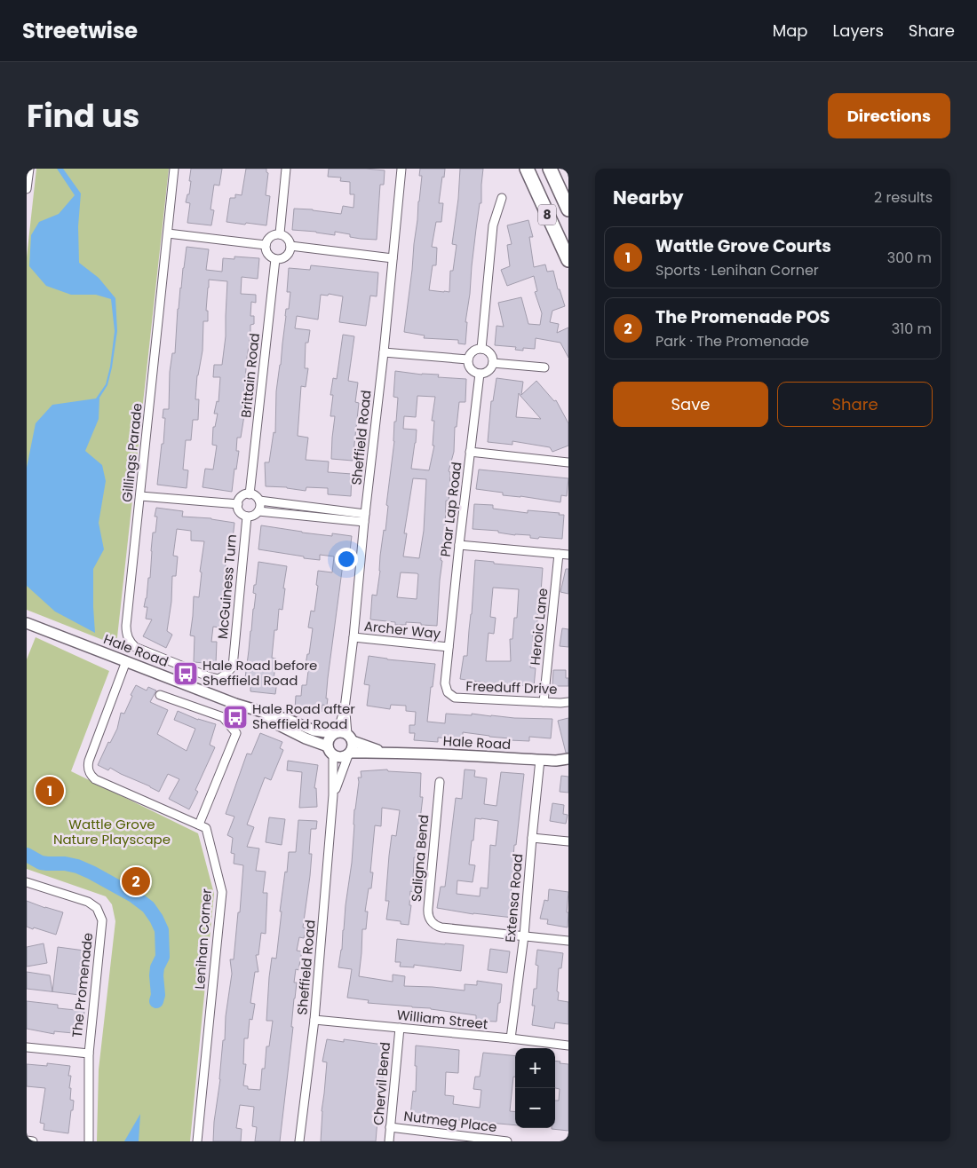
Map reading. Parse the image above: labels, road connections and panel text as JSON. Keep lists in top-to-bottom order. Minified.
{"streets":{"highway":["8"],"main road":["Hale Road"],"street":["Brittain Road","Sheffield Road","Gillings Parade","Phar Lap Road","McGuiness Turn","Heroic Lane","Archer Way","Freeduff Drive","Saligna Bend","Extensa Road","Lenihan Corner","The Promenade","William Street","Chervil Bend","Nutmeg Place"]},"crossings":[["Brittain Road","McGuiness Turn"],["Sheffield Road","Archer Way"],["Sheffield Road","Hale Road"],["Sheffield Road","William Street"],["Gillings Parade","McGuiness Turn"],["Phar Lap Road","Archer Way"],["Phar Lap Road","Freeduff Drive"],["Heroic Lane","Freeduff Drive"],["Archer Way","Freeduff Drive"],["Hale Road","Extensa Road"],["Saligna Bend","Extensa Road"],["Extensa Road","William Street"],["William Street","Chervil Bend"],["Chervil Bend","Nutmeg Place"]],"parks":["Wattle Grove Nature Playscape"],"places":{"bus stop":["Hale Road before Sheffield Road","Hale Road after Sheffield Road"]},"page":{"header":"Streetwise","nav":["Map","Layers","Share"],"title":"Find us","buttons":["Directions",["Save","Share"]],"heading":["Nearby","2 results"],"list":[{"mark":"1","name":"Wattle Grove Courts","note":"Sports · Lenihan Corner","value":"300 m"},{"mark":"2","name":"The Promenade POS","note":"Park · The Promenade","value":"310 m"}],"pins":["1","2"],"map_buttons":["+","−"]}}
